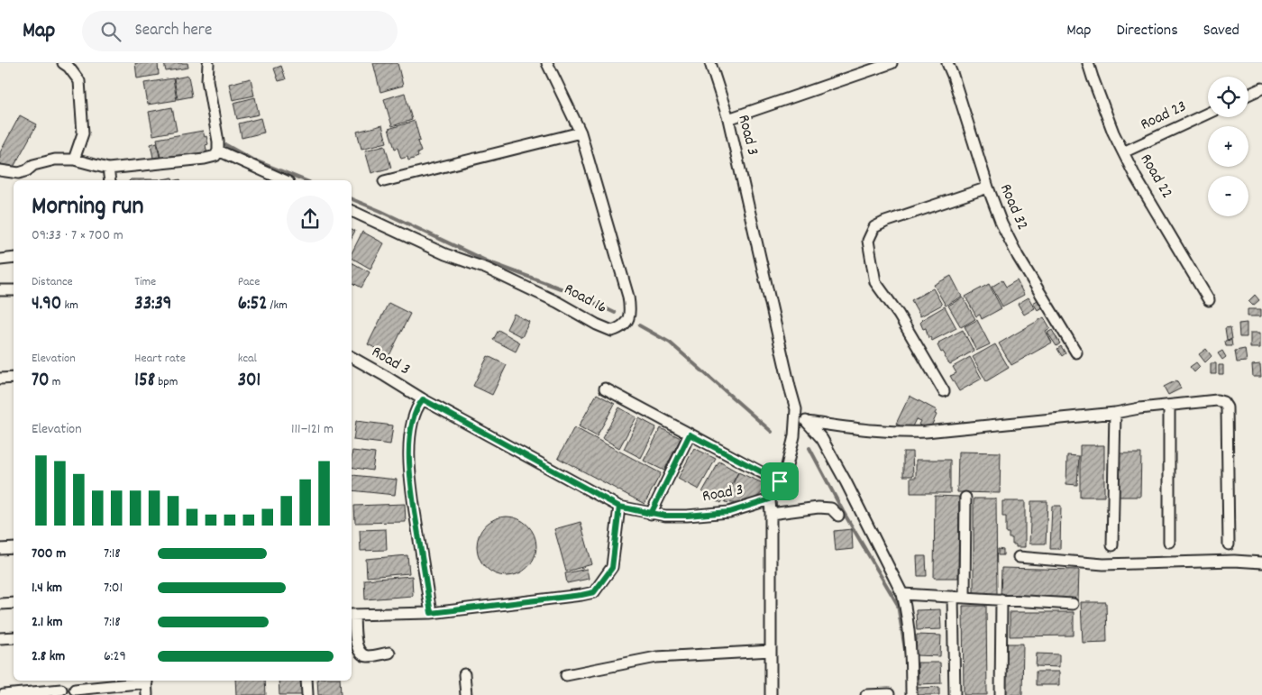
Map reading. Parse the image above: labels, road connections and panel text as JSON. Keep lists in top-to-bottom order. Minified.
{"streets":{"street":["Road 23","Road 3","Road 22","Road 32","Road 16"]},"crossings":[["Road 23","Road 22"]],"page":{"header":"Map","search":"Search here","nav":["Map","Directions","Saved"],"map_buttons":["+","−"],"heading":["Morning run","09:33 · 7 × 700 m"],"stats":[["Distance","4.90 km"],["Time","33:39"],["Pace","6:52 /km"],["Elevation","70 m"],["Heart rate","158 bpm"],["kcal","301"]],"chart":["Elevation","111–121 m"],"list":[{"name":"700 m","note":"7:18"},{"name":"1.4 km","note":"7:01"},{"name":"2.1 km","note":"7:18"},{"name":"2.8 km","note":"6:29"}]}}
